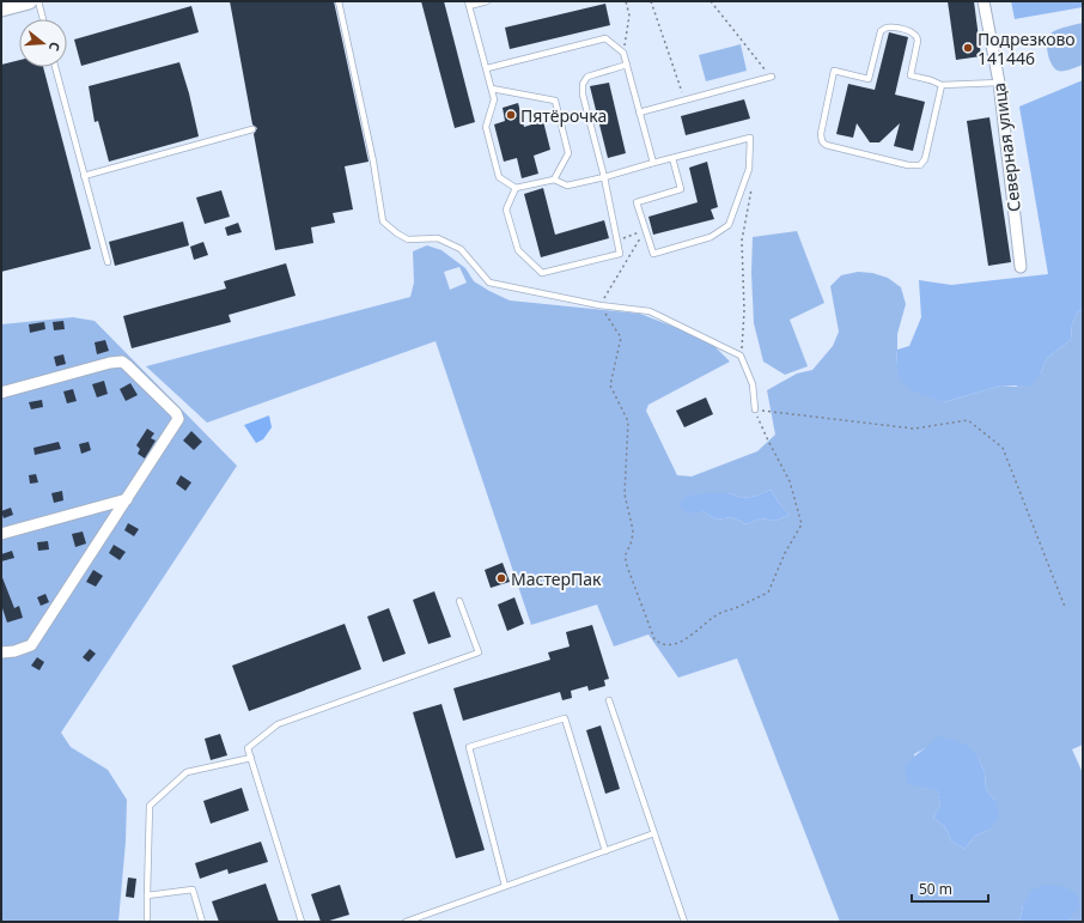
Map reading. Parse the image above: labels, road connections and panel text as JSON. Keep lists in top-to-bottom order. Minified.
{"streets":{"street":["Северная улица"]},"places":["Подрезково 141446","Пятёрочка","МастерПак"],"scale_bar":"50 m","north":"right"}
